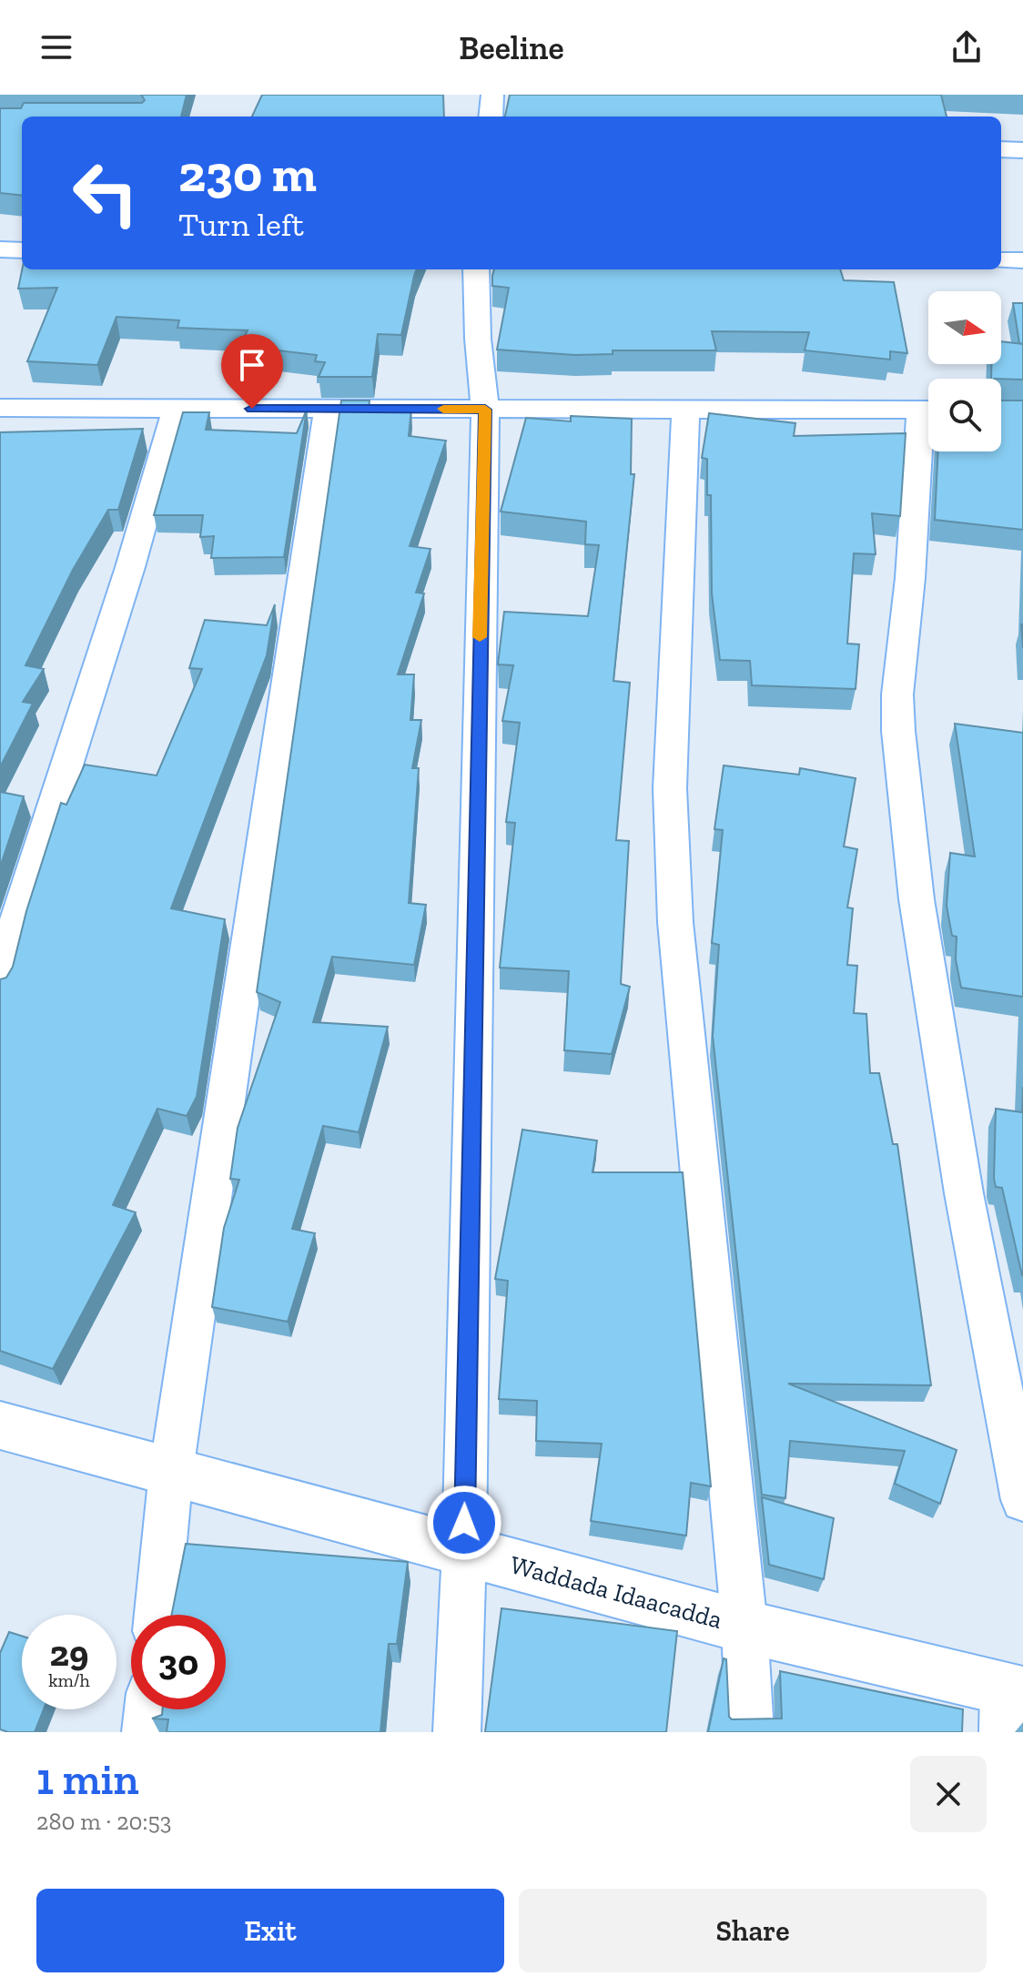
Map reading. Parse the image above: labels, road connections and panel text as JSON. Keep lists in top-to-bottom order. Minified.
{"streets":{"street":["Waddada Idaacadda"]},"north":"right","page":{"header":"Beeline","turn":["230 m","Turn left"],"speed":"29 km/h","limit":"30","heading":["1 min","280 m · 20:53"],"buttons":["Exit","Share"]}}
